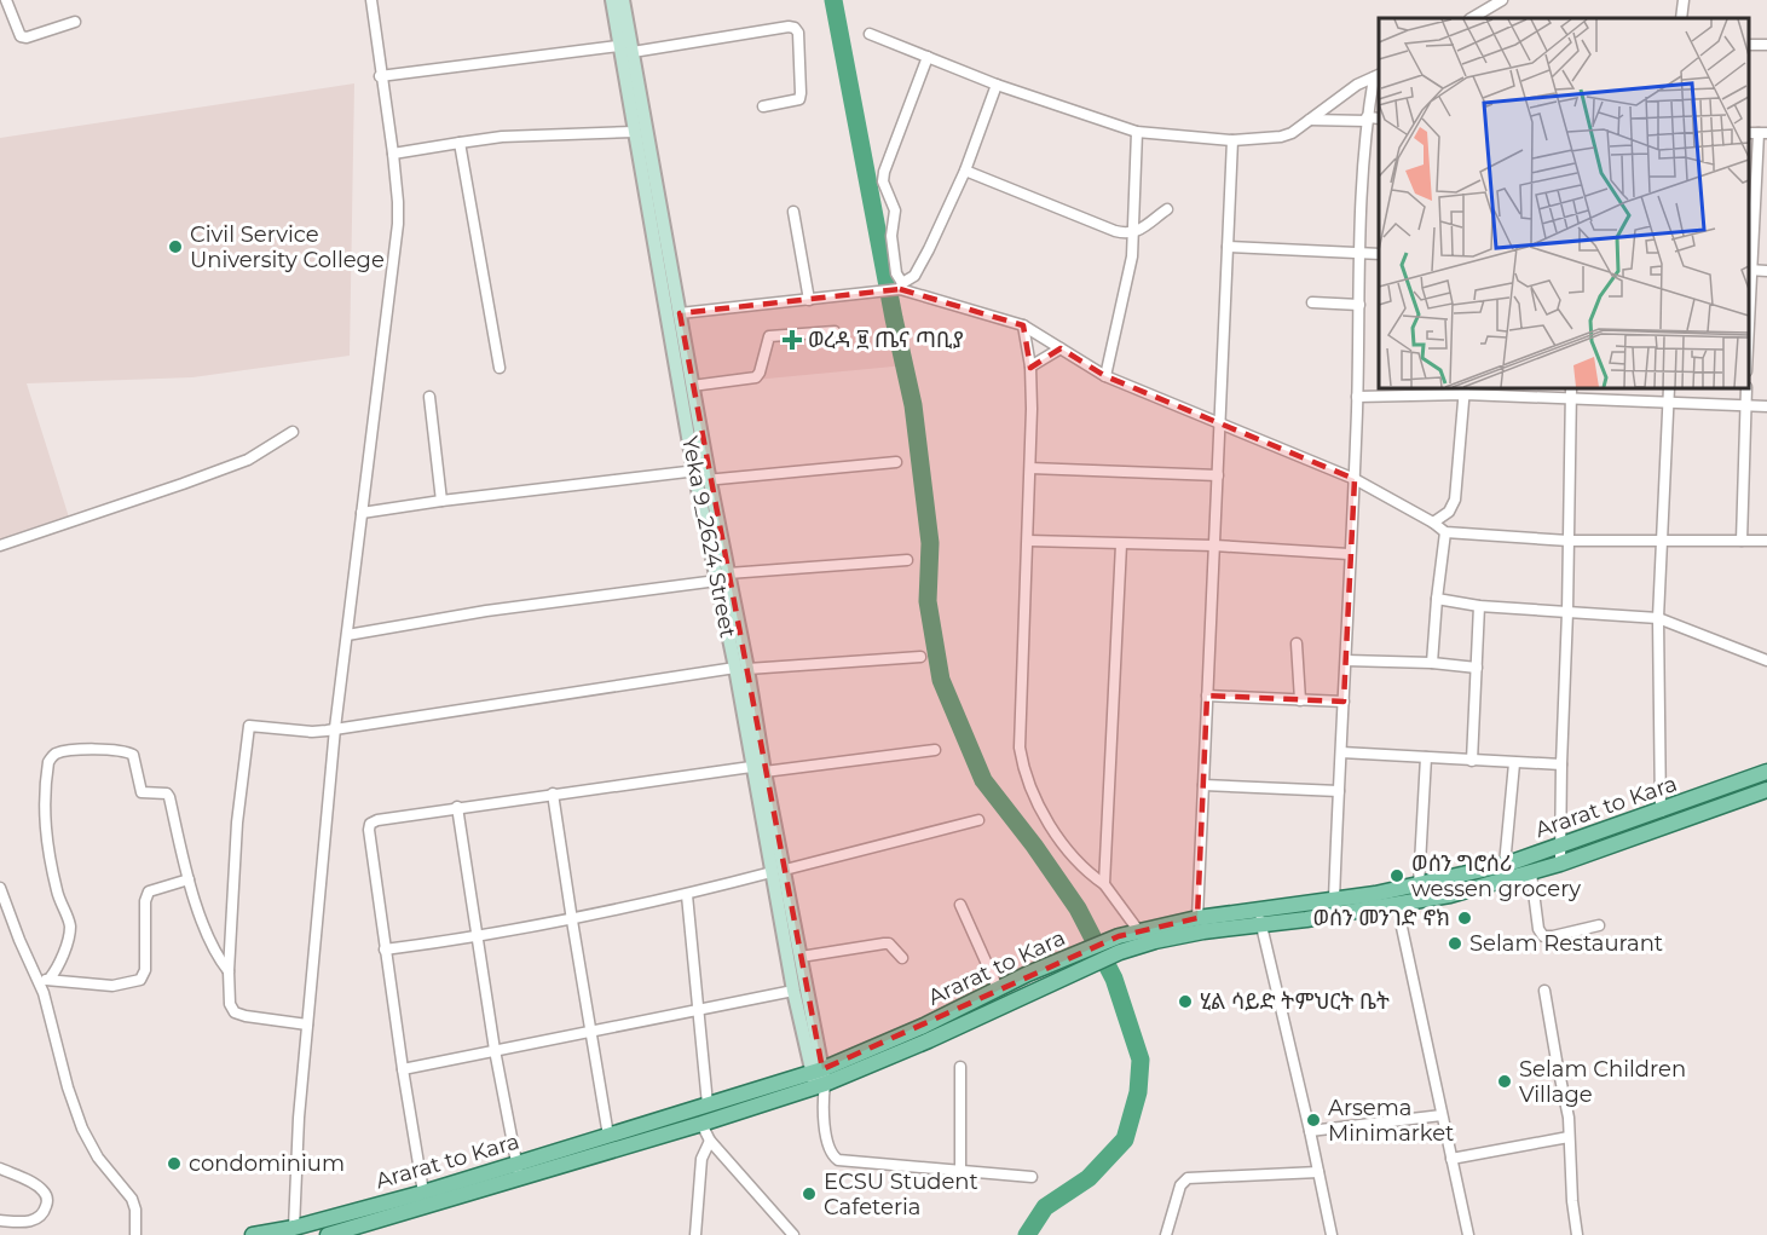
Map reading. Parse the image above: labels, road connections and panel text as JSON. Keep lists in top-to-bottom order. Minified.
{"streets":{"main road":["Yeka 9_2624 Street","Ararat to Kara"]},"crossings":[["Yeka 9_2624 Street","Ararat to Kara"]],"places":{"other":["Civil Service University College","ወሰን ግሮሰሪ wessen grocery","ወሰን መንገድ ኖክ","Selam Restaurant","ሂል ሳይድ ትምህርት ቤት","Selam Children Village","Arsema Minimarket","condominium","ECSU Student Cafeteria"],"health":["ወረዳ ፱ ጤና ጣቢያ"]}}
